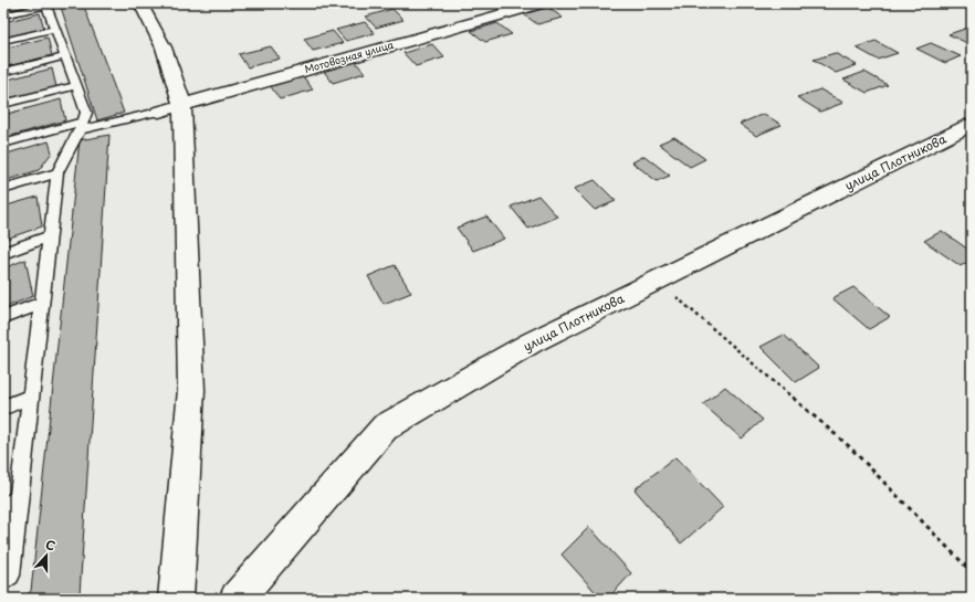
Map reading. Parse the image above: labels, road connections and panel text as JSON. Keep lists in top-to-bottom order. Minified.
{"streets":{"street":["Мотовозная улица","улица Плотникова"]},"north":"top"}
